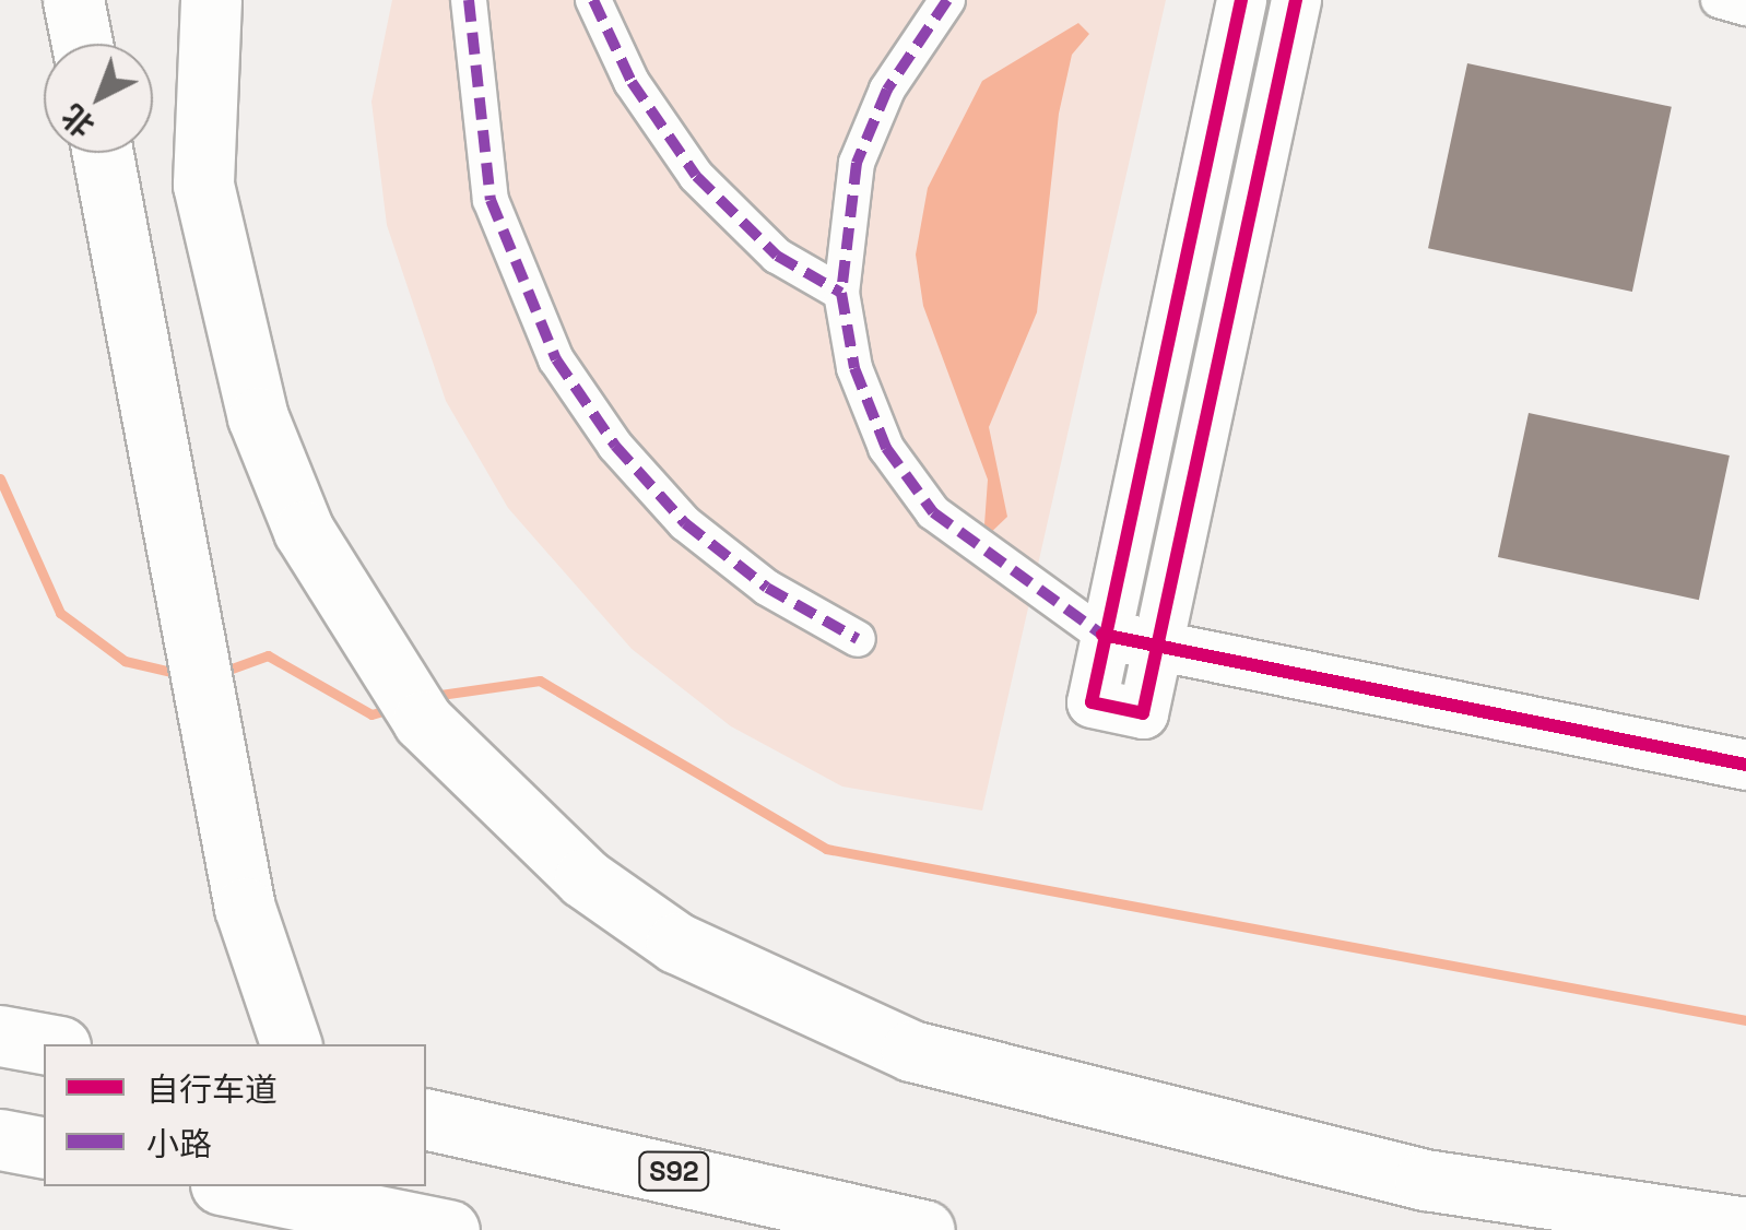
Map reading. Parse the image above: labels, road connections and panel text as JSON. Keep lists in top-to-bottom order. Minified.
{"streets":{"highway":["S92"]},"legend":["自行车道","小路"],"north":"bottom left"}
